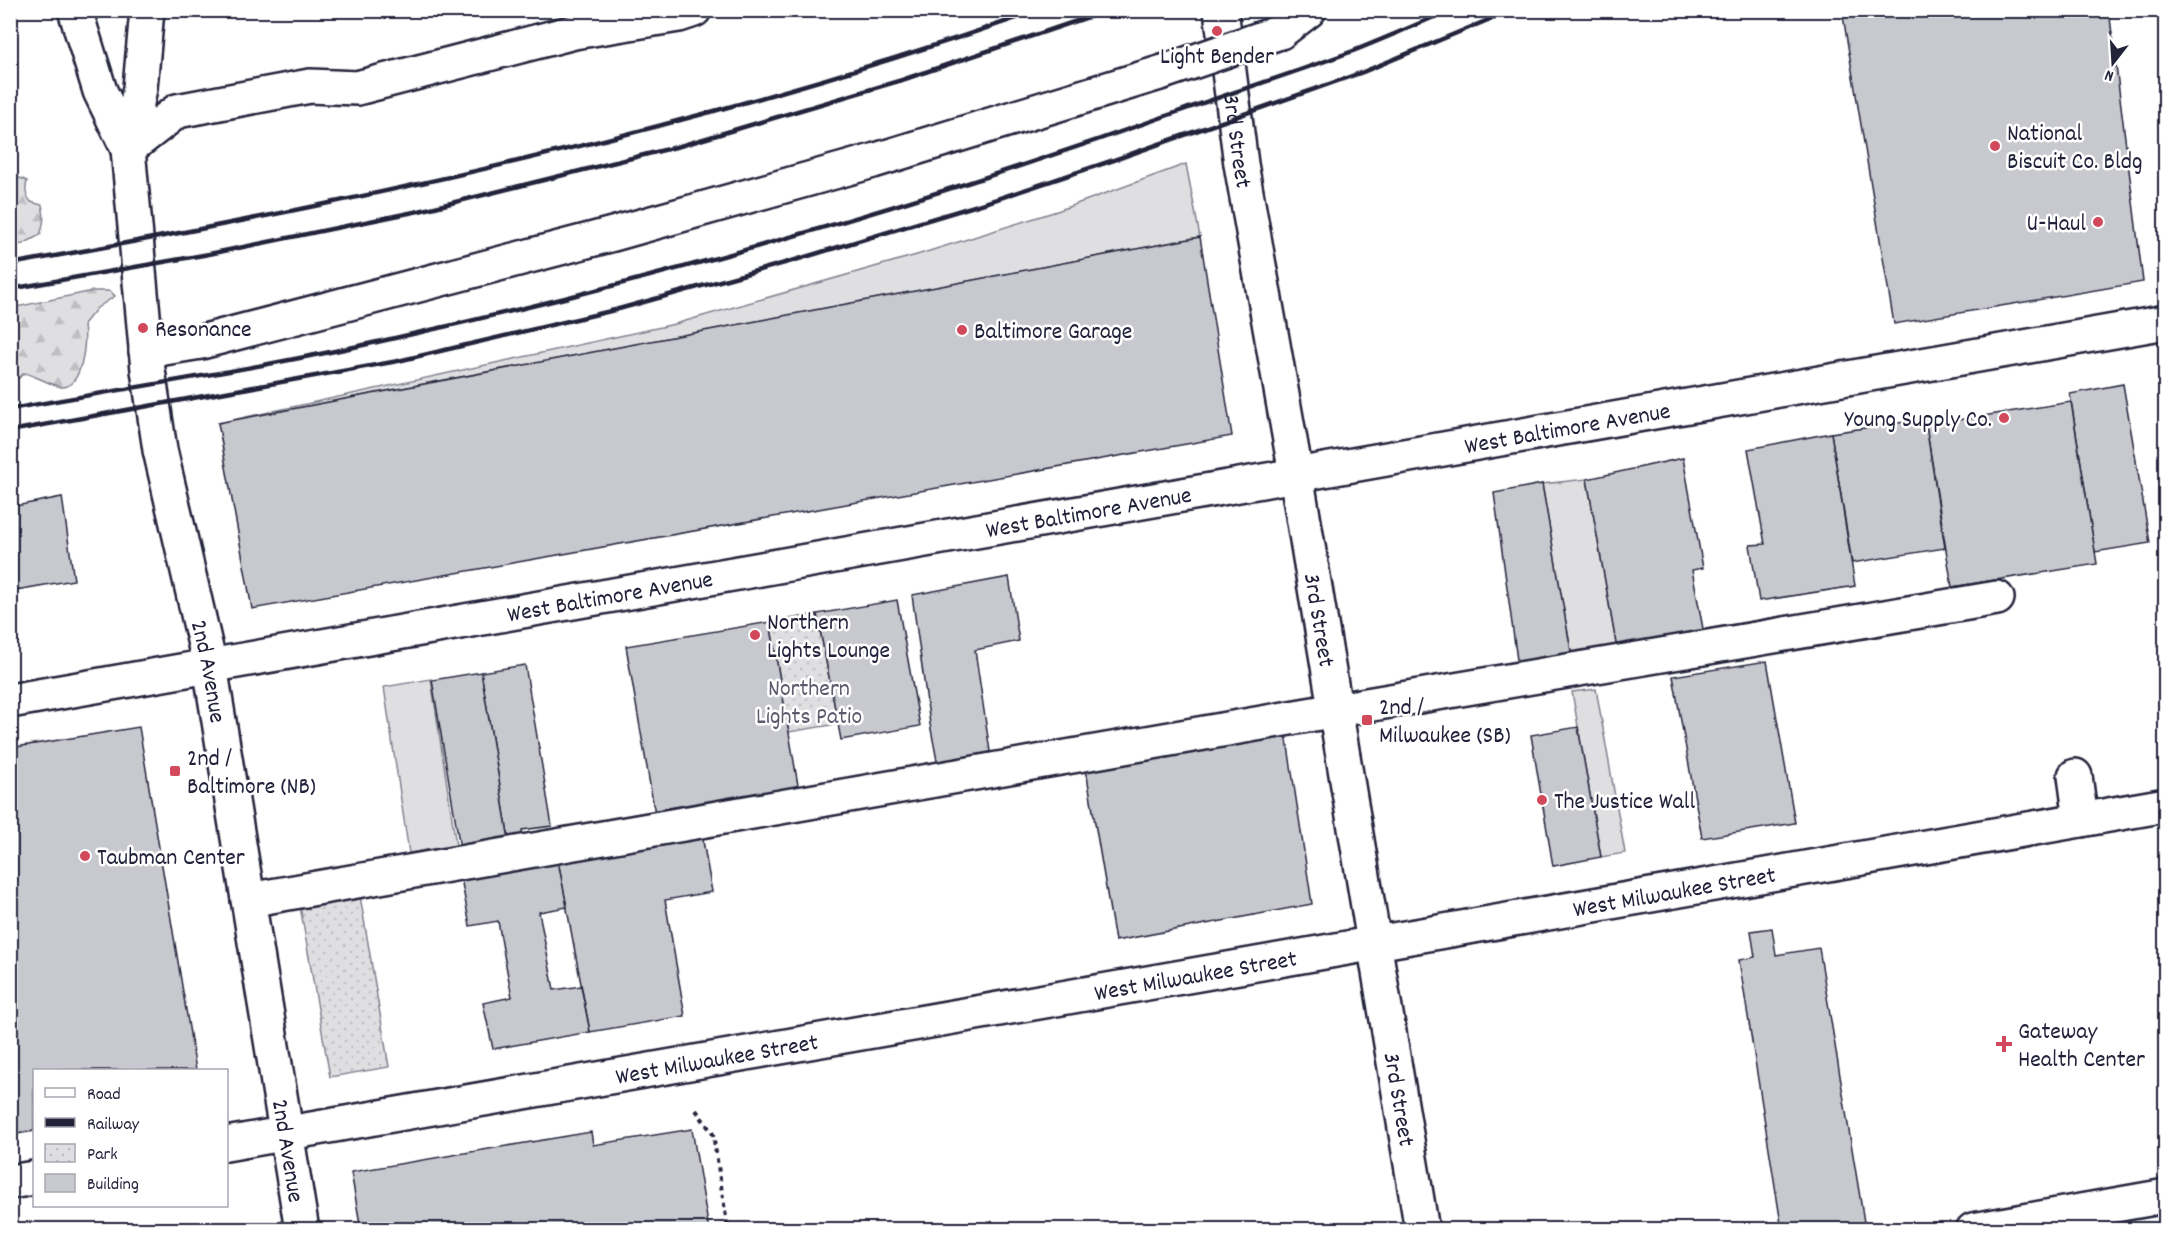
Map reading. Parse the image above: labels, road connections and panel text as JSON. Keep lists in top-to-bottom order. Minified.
{"streets":{"street":["3rd Street","West Baltimore Avenue","2nd Avenue","West Milwaukee Street"]},"crossings":[["3rd Street","West Baltimore Avenue"],["3rd Street","West Milwaukee Street"],["West Baltimore Avenue","2nd Avenue"],["2nd Avenue","West Milwaukee Street"]],"parks":["Northern Lights Patio"],"places":{"other":["Light Bender","National Biscuit Co. Bldg","U-Haul","Resonance","Baltimore Garage","Young Supply Co.","Northern Lights Lounge","The Justice Wall","Taubman Center"],"transit":["2nd / Milwaukee (SB)","2nd / Baltimore (NB)"],"health":["Gateway Health Center"]},"legend":["Road","Railway","Park","Building"],"north":"bottom"}
